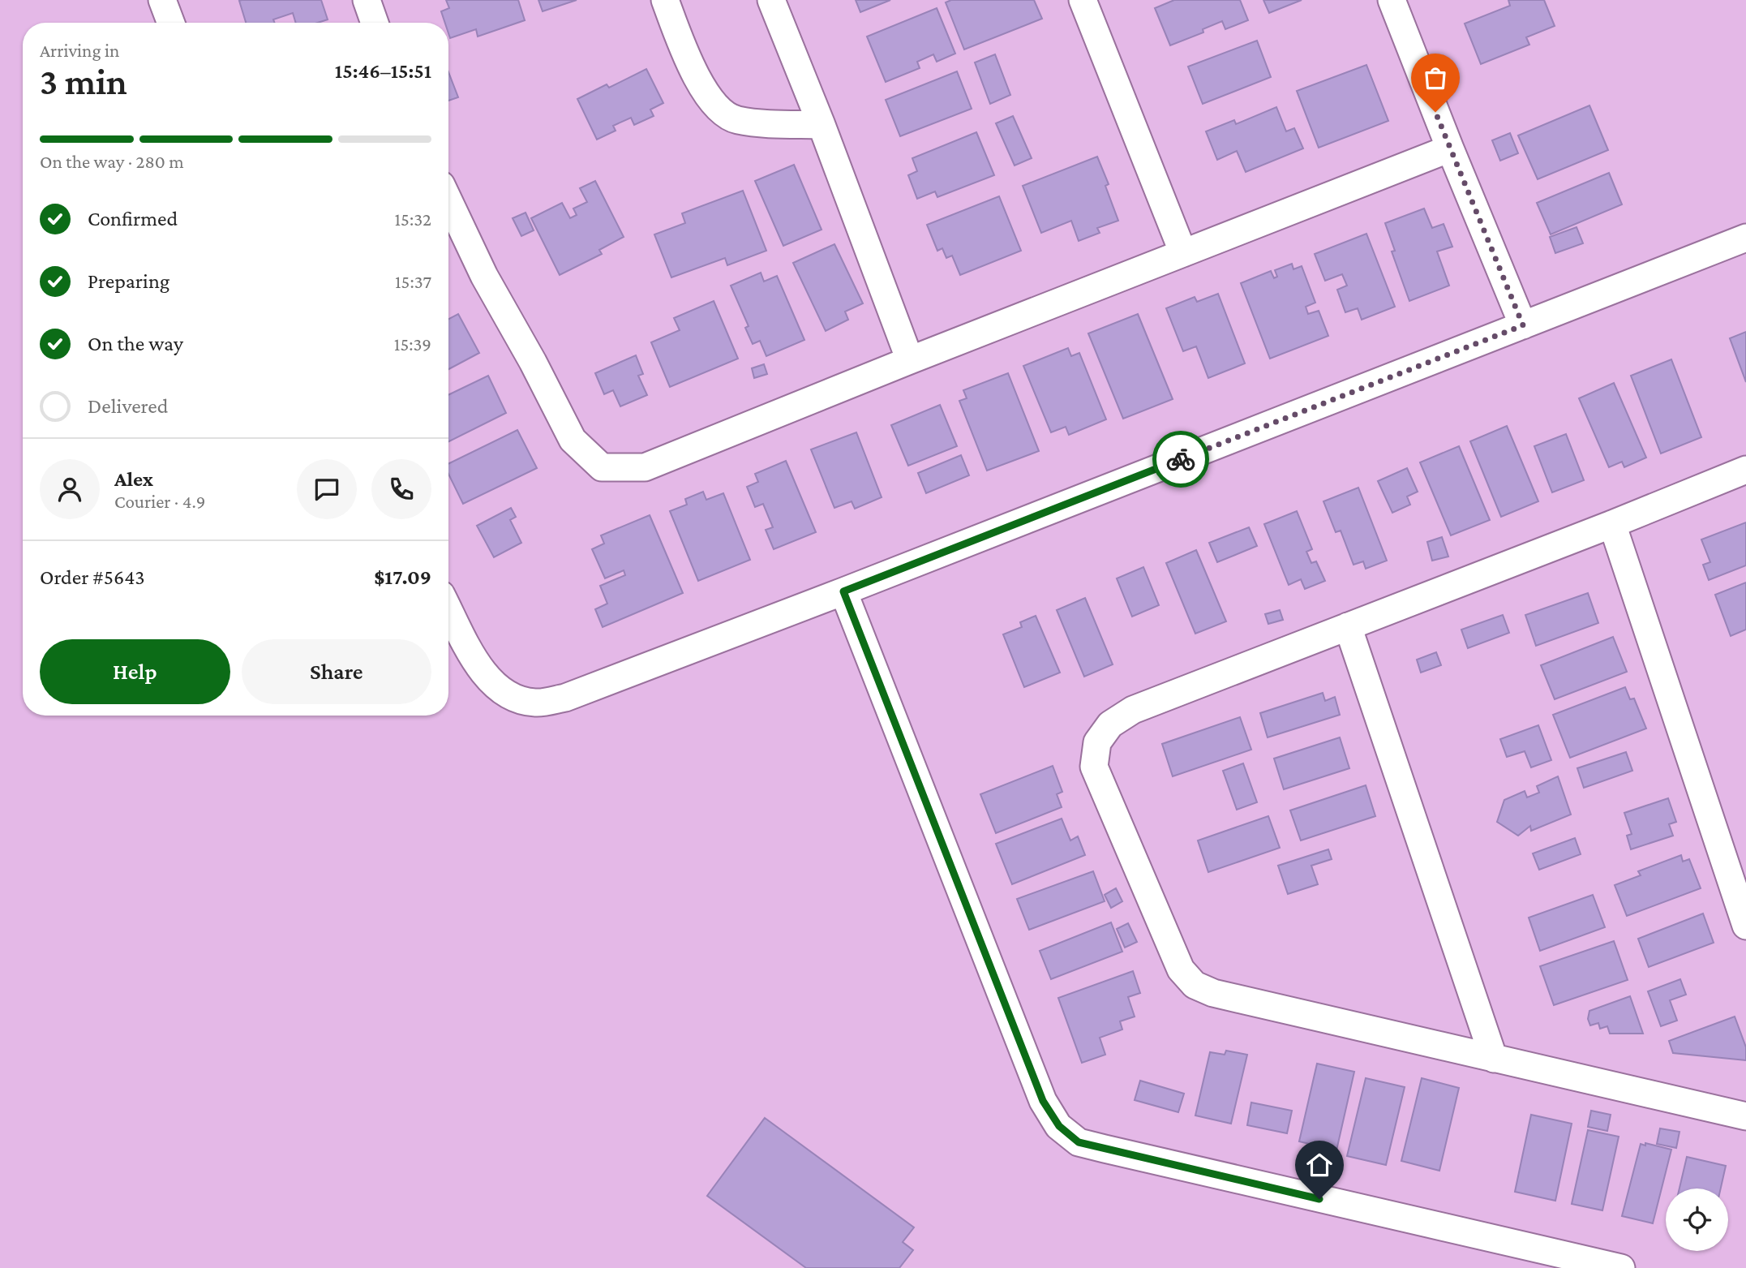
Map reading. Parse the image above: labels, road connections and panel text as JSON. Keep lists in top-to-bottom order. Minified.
{"page":{"heading":["3 min","Arriving in","15:46–15:51"],"panel":["Alex","Courier · 4.9","Order #5643","$17.09"],"bar":"On the way · 280 m","list":[["Confirmed","15:32"],["Preparing","15:37"],["On the way","15:39"],"Delivered"],"buttons":["Help","Share"]}}
